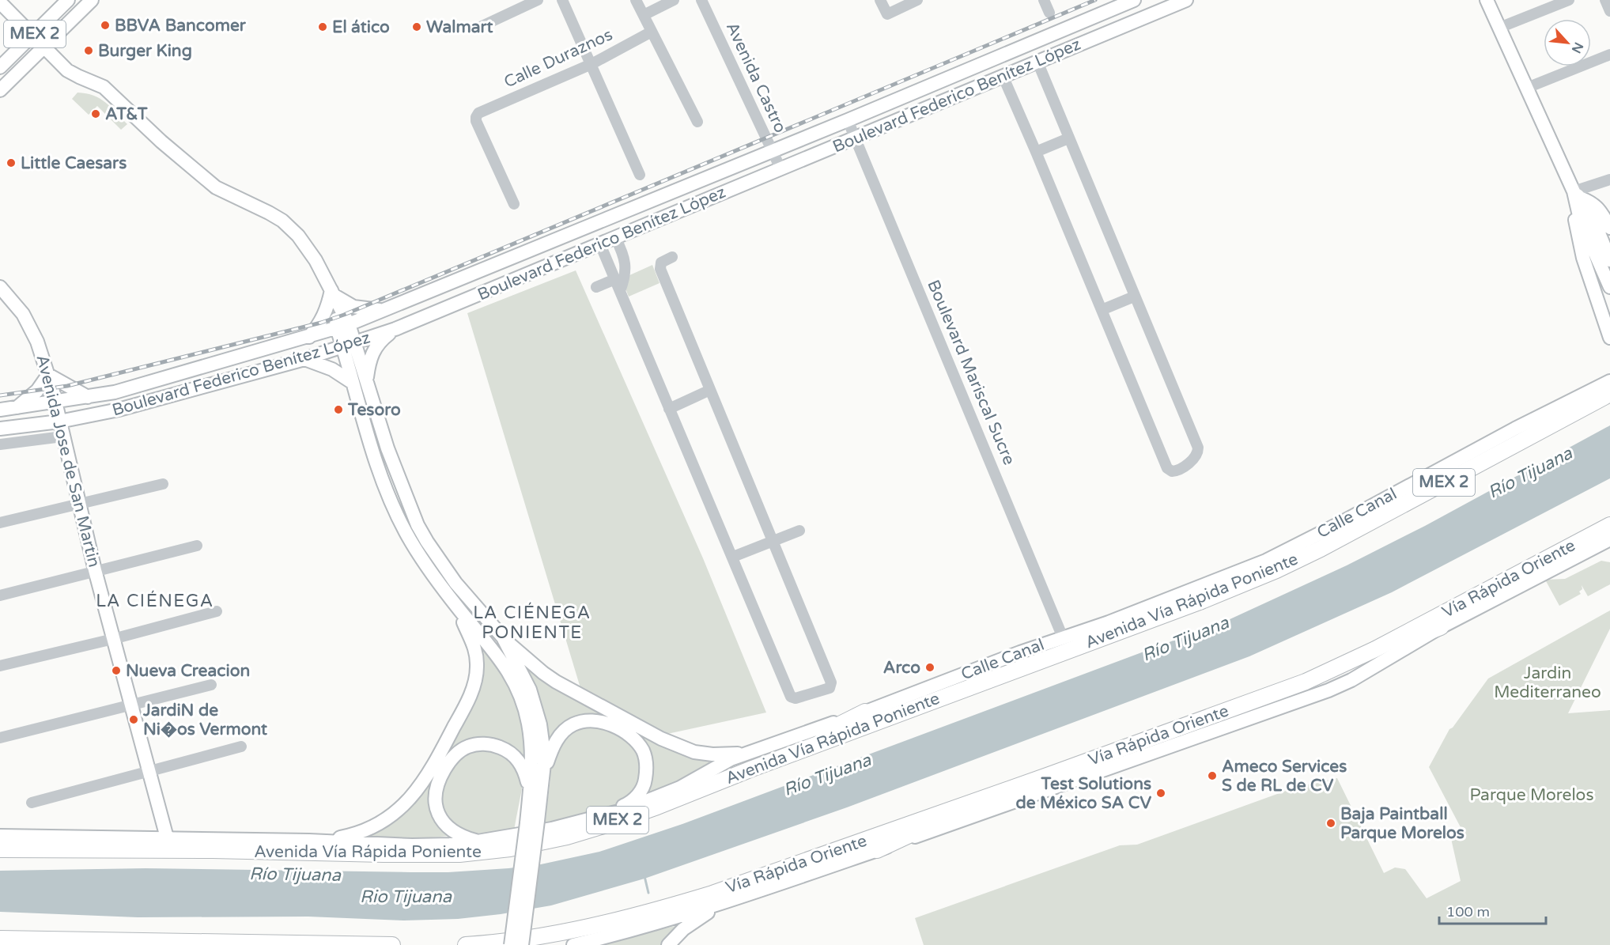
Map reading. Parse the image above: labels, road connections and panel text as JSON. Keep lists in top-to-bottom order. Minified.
{"streets":{"highway":["MEX 2","Vía Rápida Oriente","Avenida Vía Rápida Poniente"],"main road":["Boulevard Federico Benítez López","Avenida Jose de San Martin","Calle Canal"],"street":["Calle Duraznos","Avenida Castro","Boulevard Mariscal Sucre"]},"crossings":[["Avenida Castro","Boulevard Federico Benítez López"],["Boulevard Federico Benítez López","Boulevard Mariscal Sucre"],["Boulevard Federico Benítez López","Avenida Jose de San Martin"],["Boulevard Mariscal Sucre","Calle Canal"],["Calle Canal","Avenida Vía Rápida Poniente"]],"districts":["LA CIÉNEGA","LA CIÉNEGA PONIENTE"],"water":["Río Tijuana","Rio Tijuana"],"parks":["Jardin Mediterraneo","Parque Morelos"],"places":["BBVA Bancomer","El ático","Walmart","Burger King","AT&T","Little Caesars","Tesoro","Arco","Nueva Creacion","JardiN de Ni�os Vermont","Ameco Services S de RL de CV","Test Solutions de México SA CV","Baja Paintball Parque Morelos"],"scale_bar":"100 m","north":"bottom right"}
